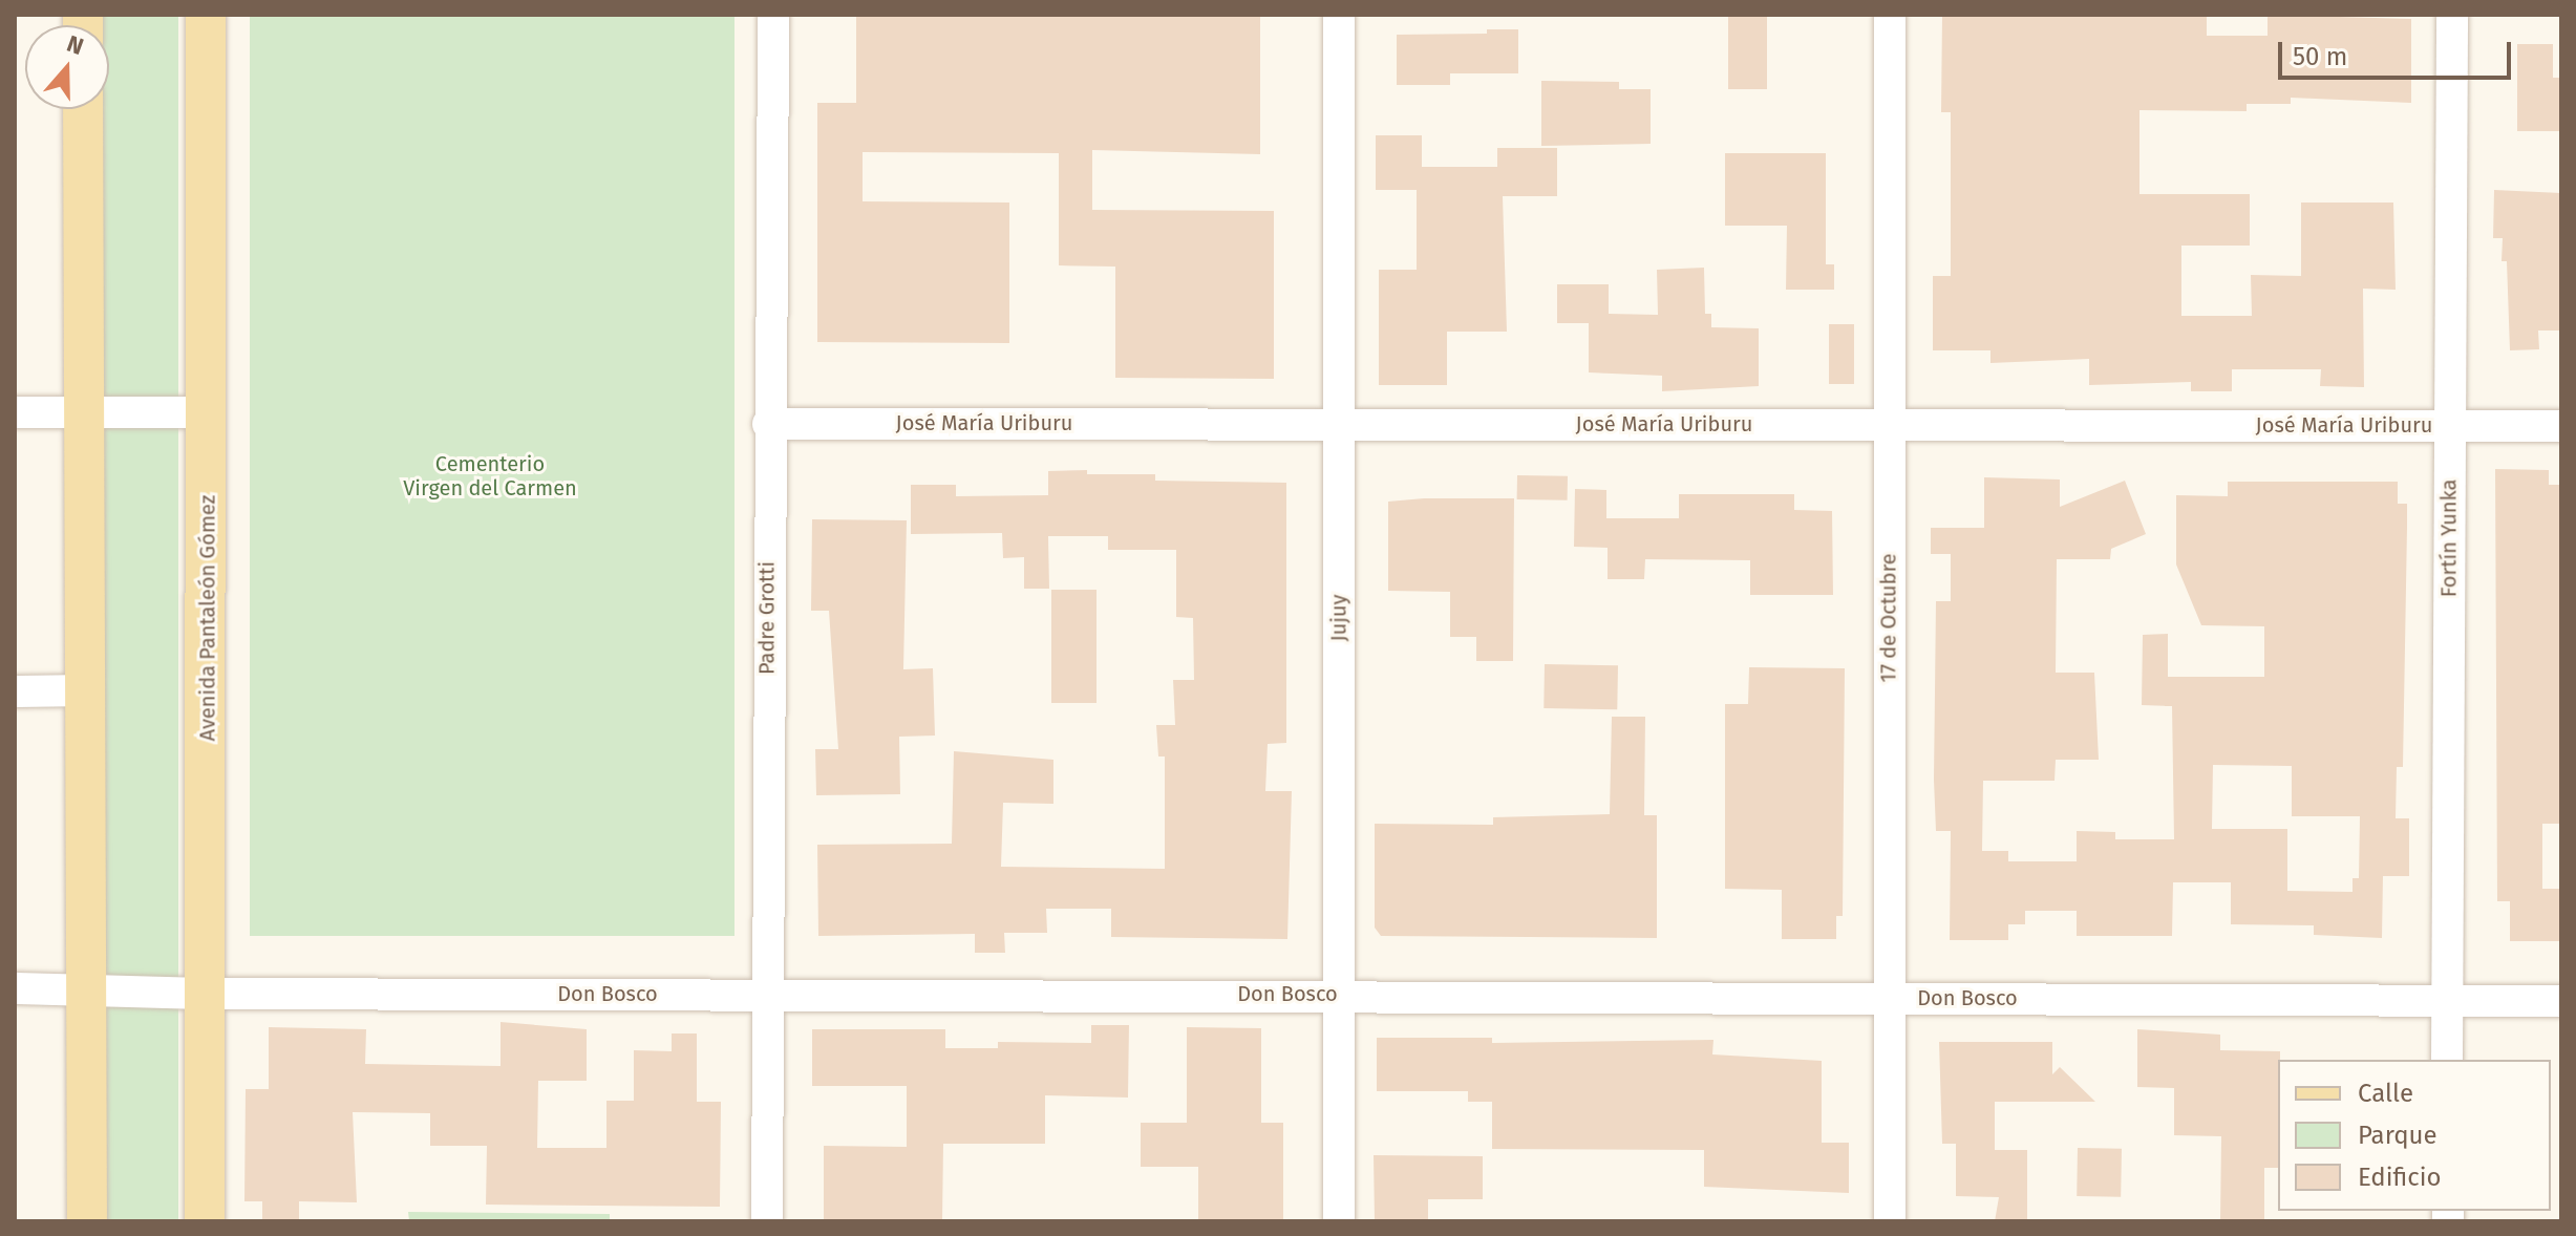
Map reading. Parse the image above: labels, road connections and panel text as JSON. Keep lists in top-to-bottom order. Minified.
{"streets":{"main road":["Avenida Pantaleón Gómez"],"street":["José María Uriburu","Fortín Yunka","Padre Grotti","Jujuy","17 de Octubre","Don Bosco"]},"crossings":[["José María Uriburu","Fortín Yunka"],["José María Uriburu","Padre Grotti"],["José María Uriburu","Jujuy"],["José María Uriburu","17 de Octubre"],["Fortín Yunka","Don Bosco"],["Avenida Pantaleón Gómez","Don Bosco"],["Padre Grotti","Don Bosco"],["Jujuy","Don Bosco"],["17 de Octubre","Don Bosco"]],"parks":["Cementerio Virgen del Carmen"],"legend":["Calle","Parque","Edificio"],"scale_bar":"50 m","north":"top"}
